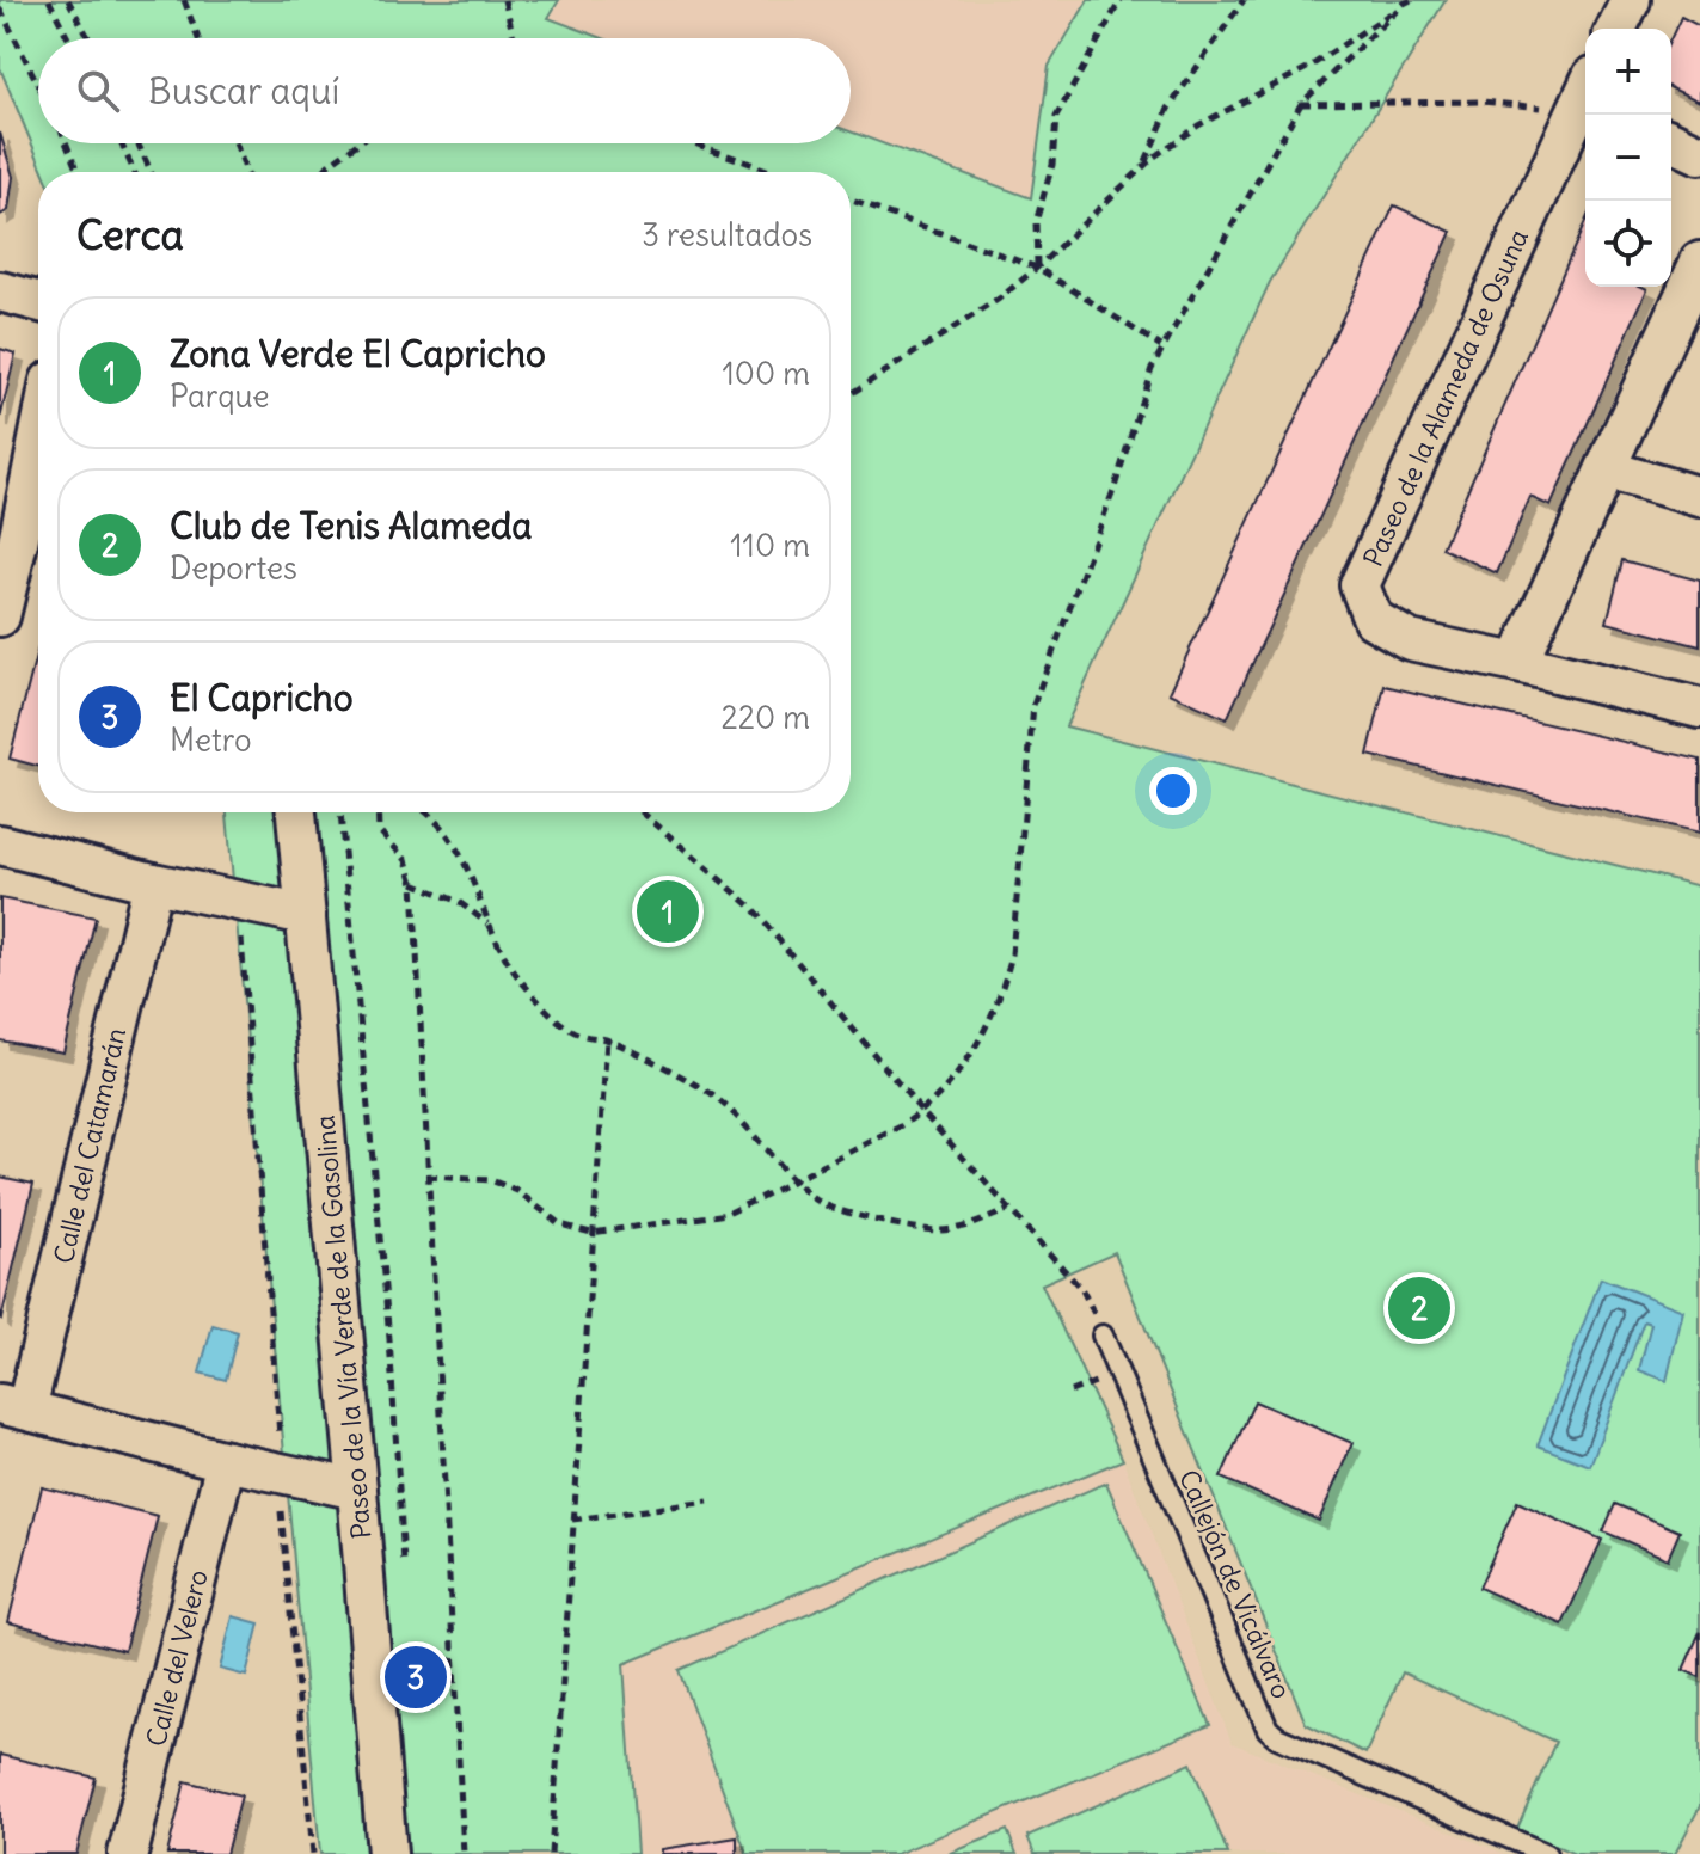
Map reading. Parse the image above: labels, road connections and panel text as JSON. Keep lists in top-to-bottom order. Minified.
{"streets":{"street":["Paseo de la Alameda de Osuna","Calle del Catamarán","Paseo de la Vía Verde de la Gasolina","Calle del Velero"],"lane":["Callejón de Vicálvaro"]},"page":{"map_buttons":["+","−"],"search":"Buscar aquí","heading":["Cerca","3 resultados"],"list":[{"mark":"1","name":"Zona Verde El Capricho","note":"Parque","value":"100 m"},{"mark":"2","name":"Club de Tenis Alameda","note":"Deportes","value":"110 m"},{"mark":"3","name":"El Capricho","note":"Metro","value":"220 m"}],"pins":["1","2","3"]}}
